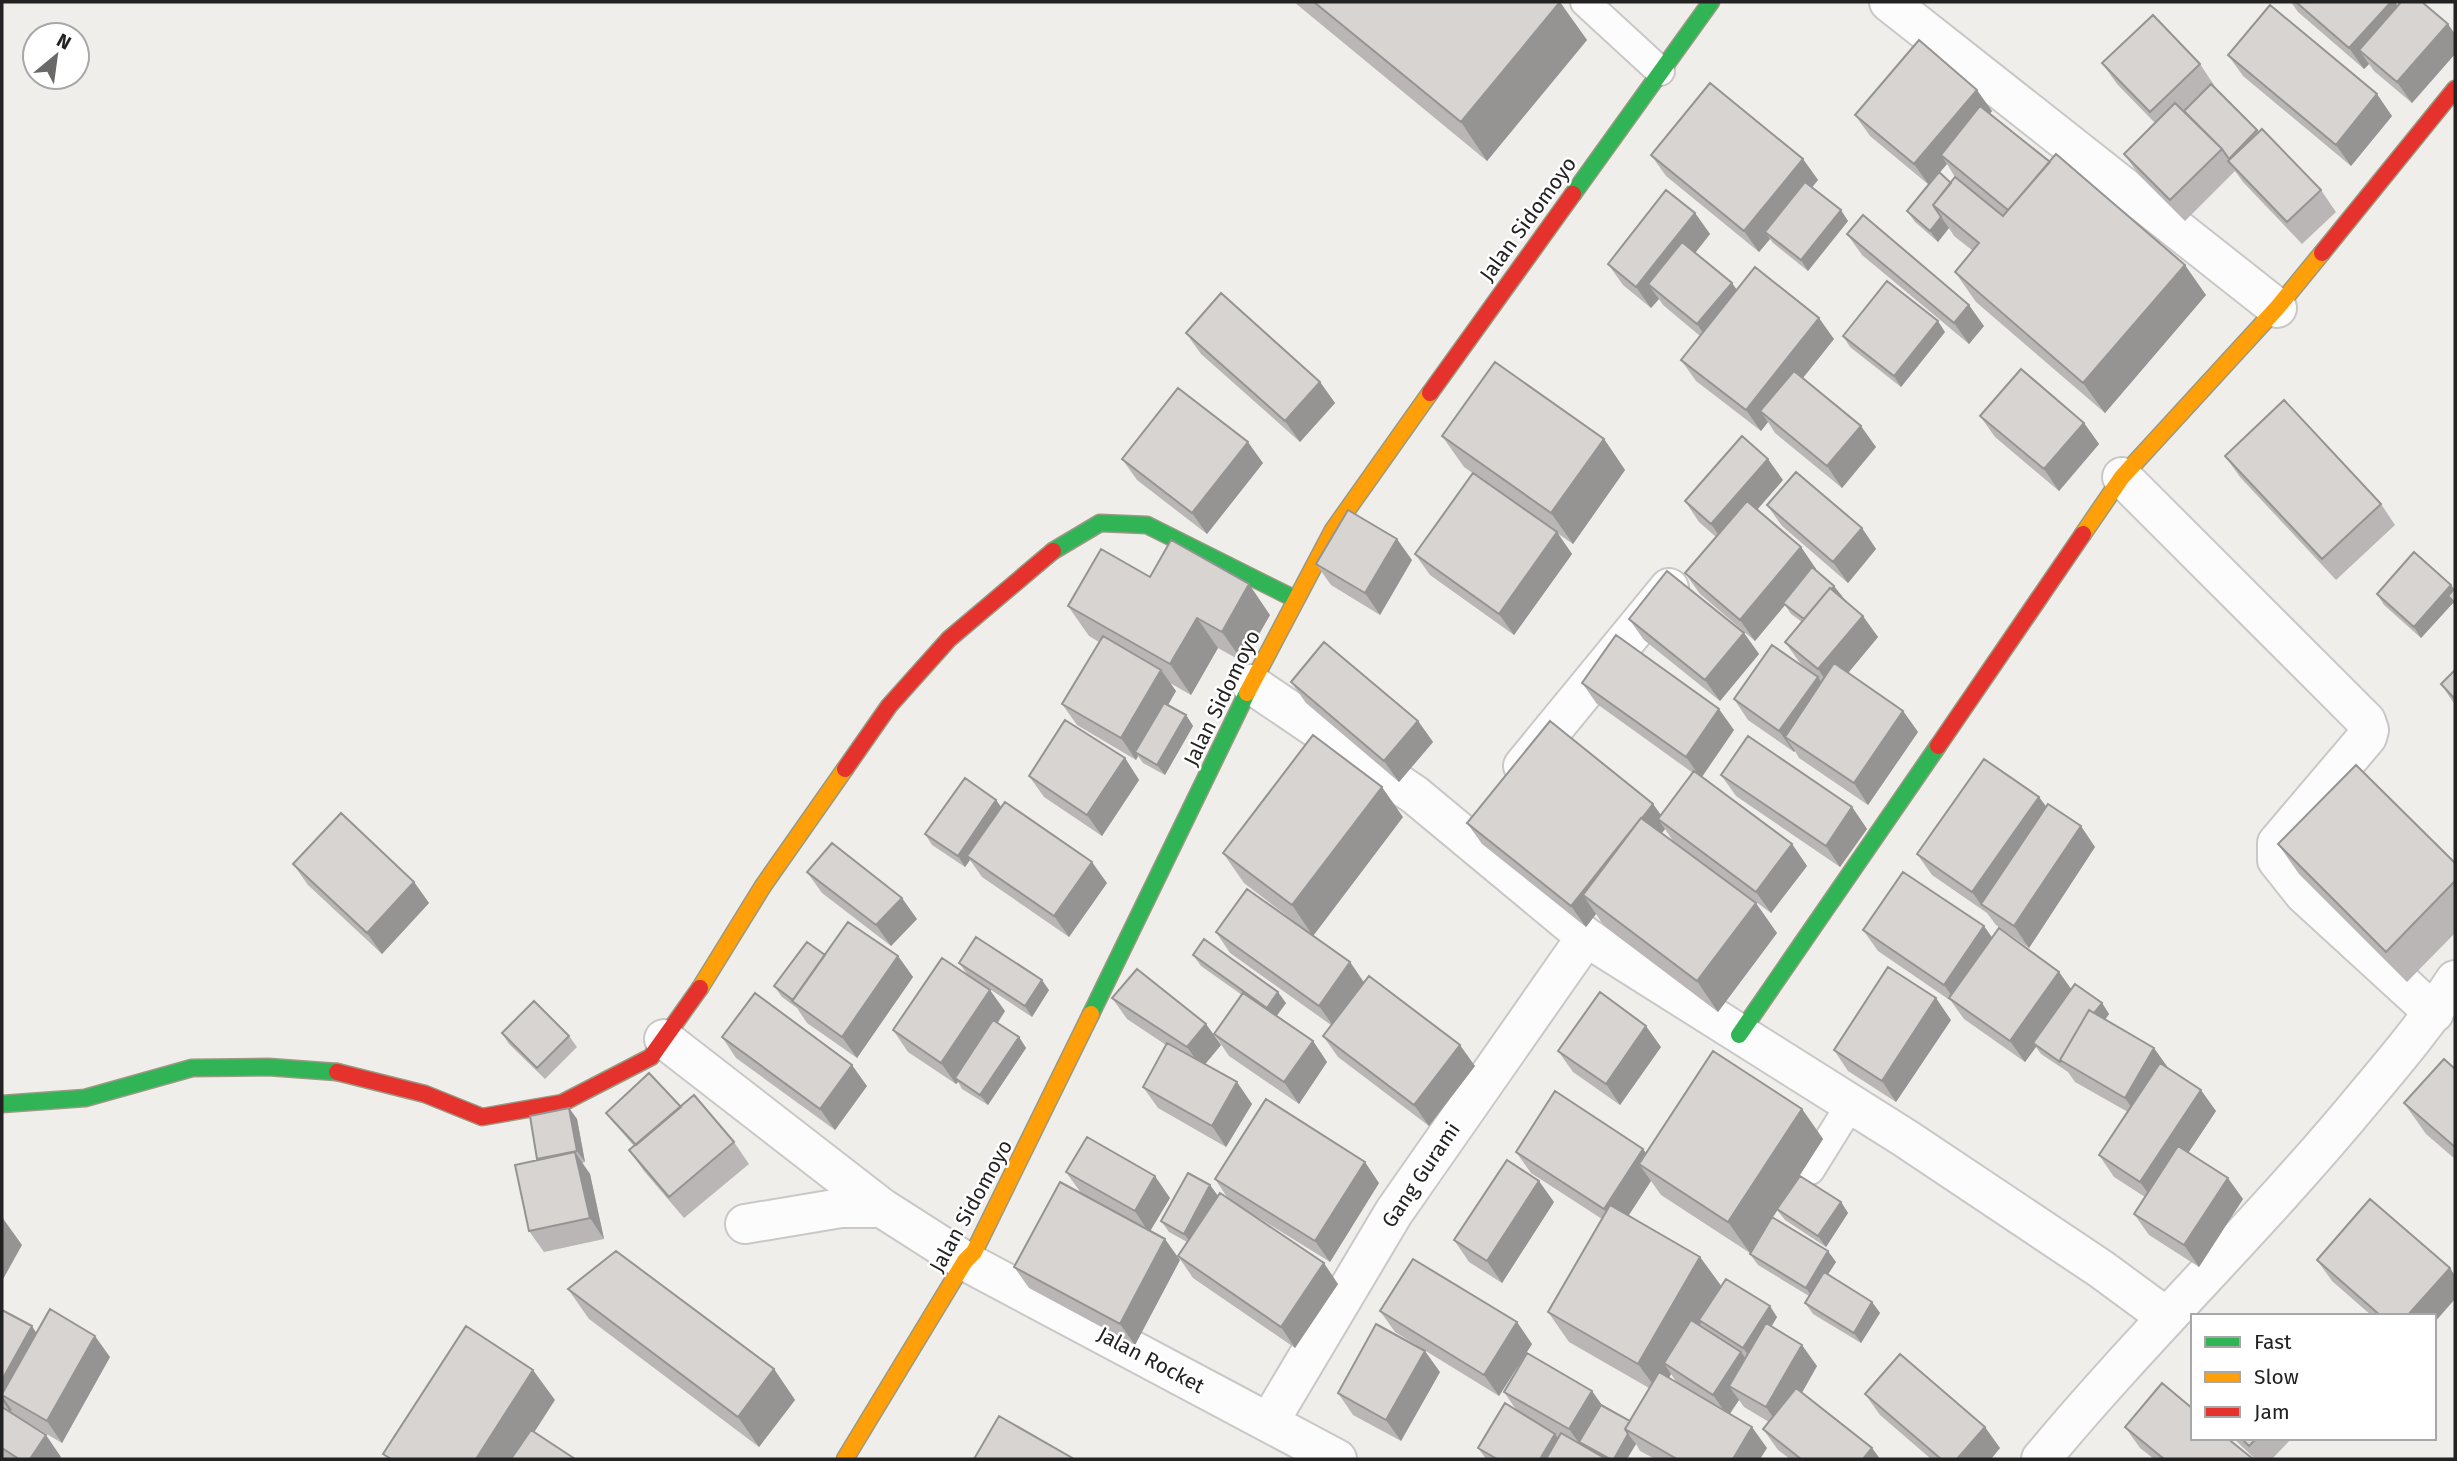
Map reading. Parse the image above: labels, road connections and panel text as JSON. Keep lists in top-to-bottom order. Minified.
{"streets":{"street":["Jalan Sidomoyo","Gang Gurami","Jalan Rocket"]},"crossings":[["Jalan Sidomoyo","Jalan Rocket"],["Gang Gurami","Jalan Rocket"]],"legend":["Fast","Slow","Jam"],"north":"top right"}
